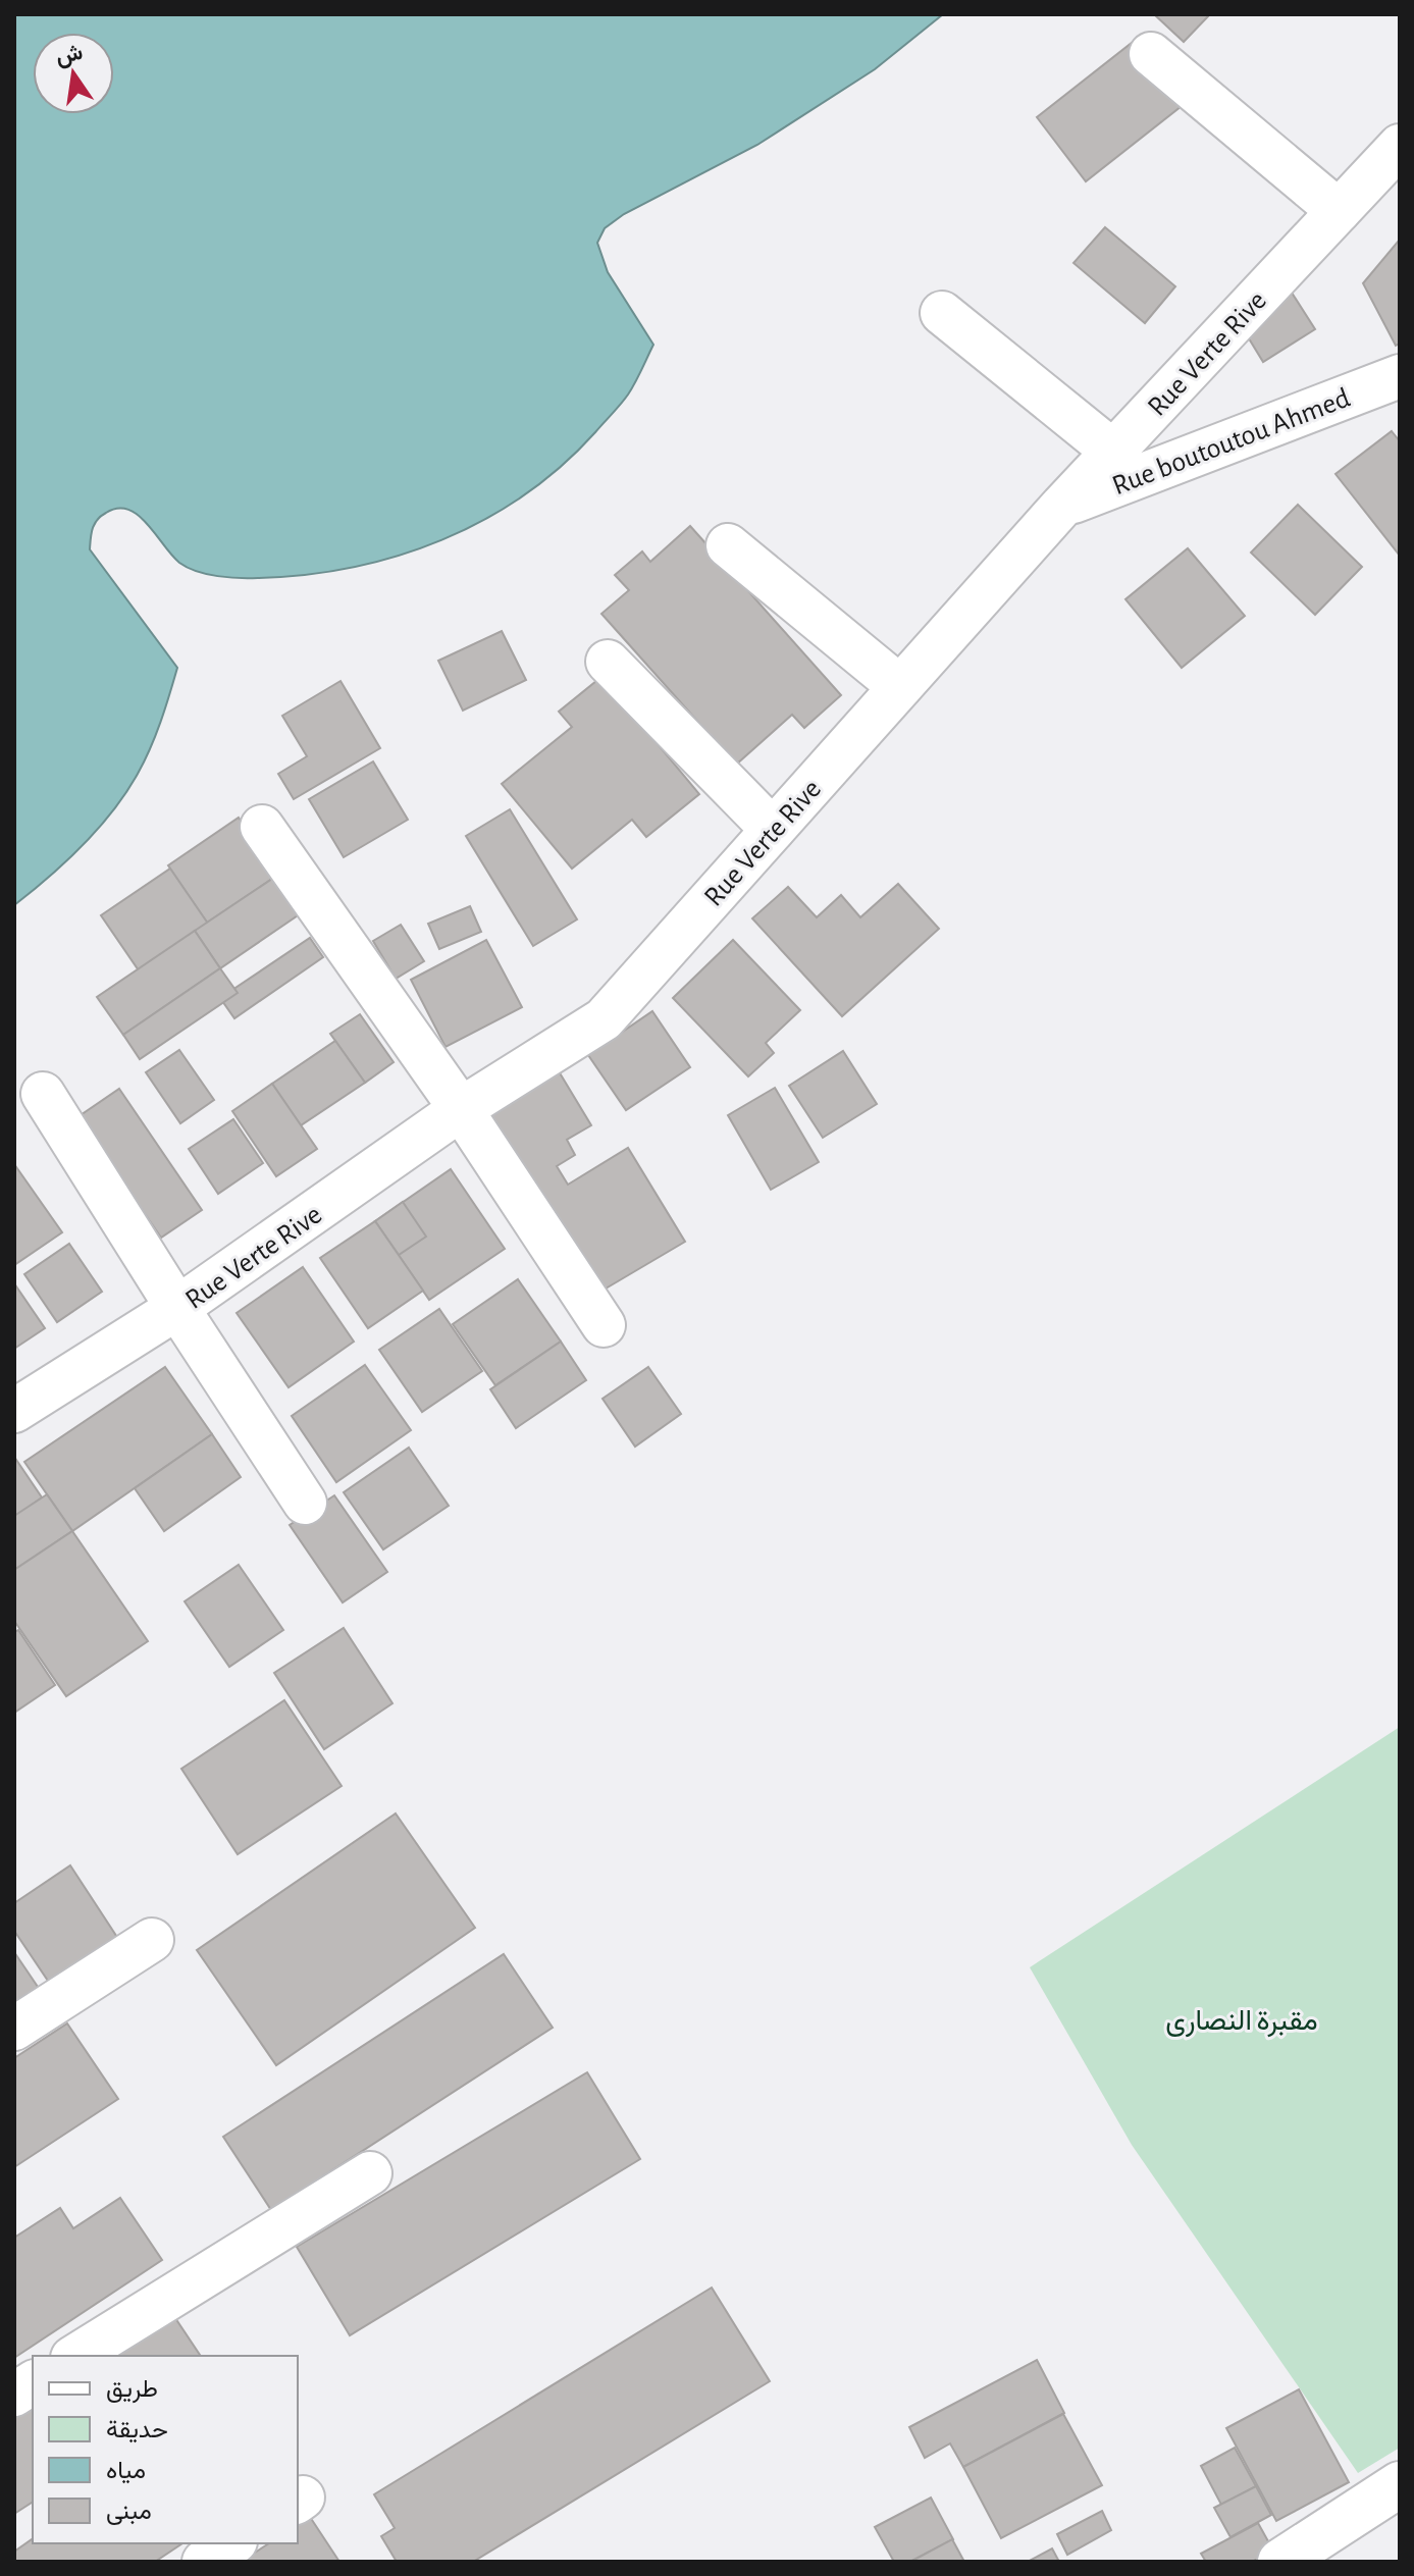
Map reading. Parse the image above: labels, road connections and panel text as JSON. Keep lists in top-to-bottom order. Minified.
{"streets":{"street":["Rue Verte Rive","Rue boutoutou Ahmed"]},"crossings":[["Rue Verte Rive","Rue boutoutou Ahmed"]],"parks":["مقبرة النصارى"],"legend":["طريق","حديقة","مياه","مبنى"],"north":"top"}
